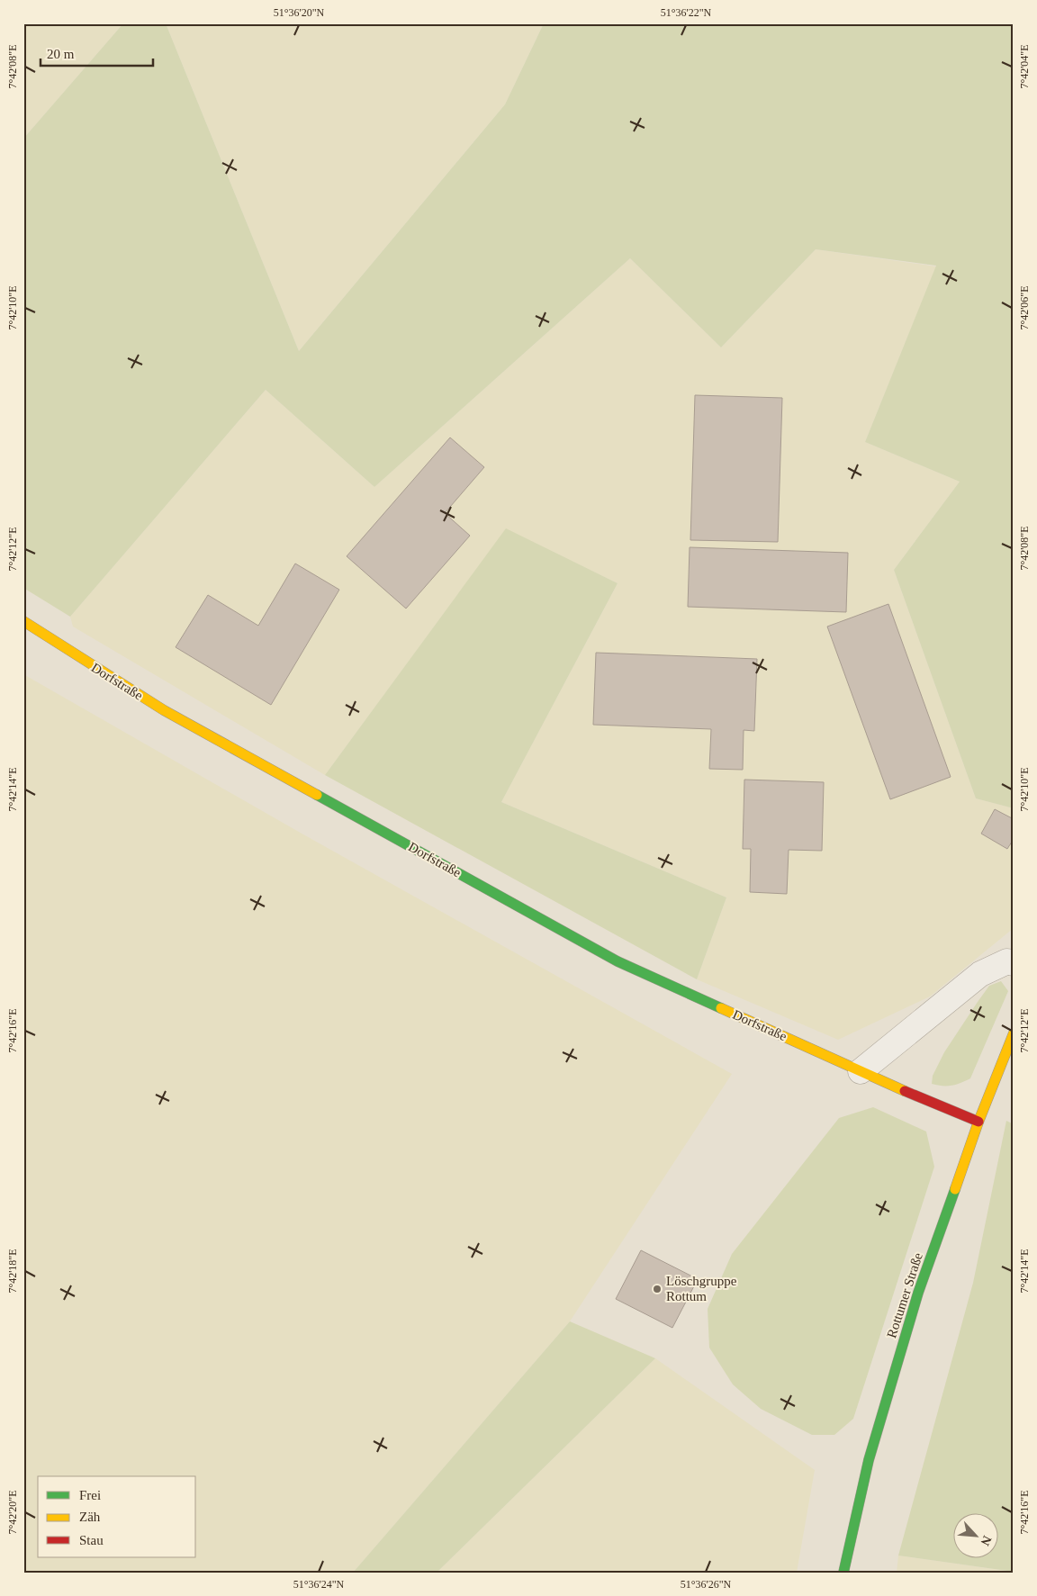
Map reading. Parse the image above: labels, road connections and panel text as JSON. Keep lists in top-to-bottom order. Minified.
{"streets":{"street":["Dorfstraße","Rottumer Straße"]},"crossings":[["Dorfstraße","Rottumer Straße"]],"places":["Löschgruppe Rottum"],"legend":["Frei","Zäh","Stau"],"scale_bar":"20 m","north":"bottom right","coordinates":["51°36'20\"N","51°36'22\"N","7°42'04\"E","7°42'08\"E","7°42'06\"E","7°42'10\"E","7°42'12\"E","7°42'14\"E","7°42'16\"E","7°42'18\"E","7°42'20\"E","51°36'24\"N","51°36'26\"N"]}
